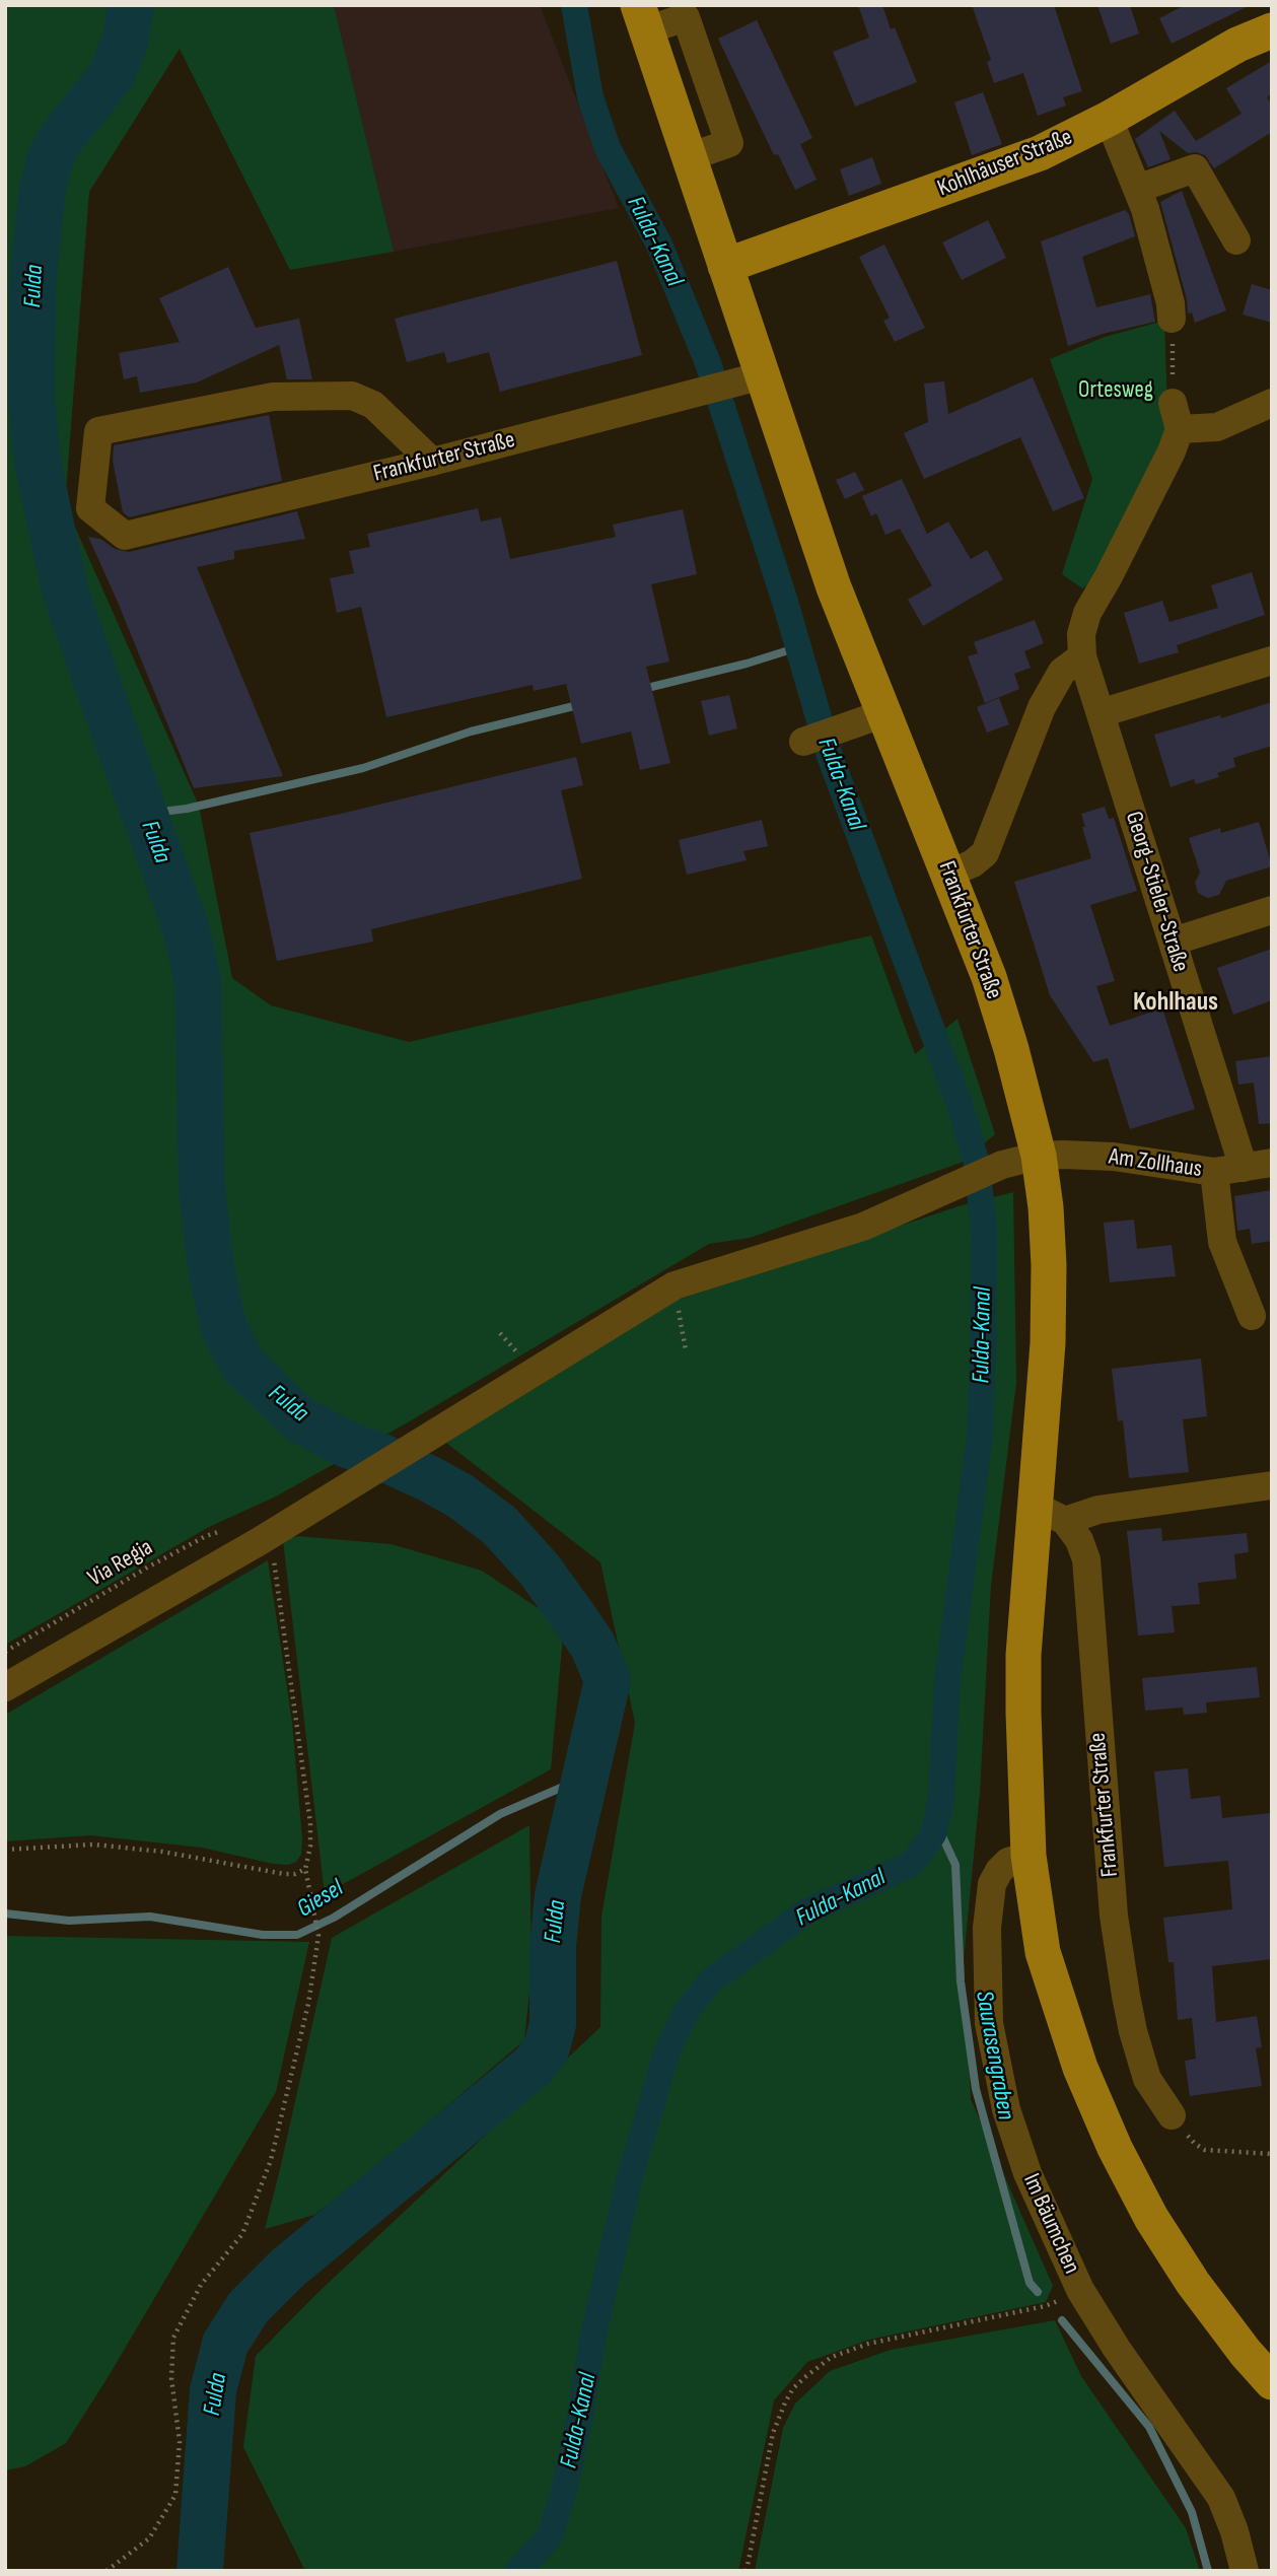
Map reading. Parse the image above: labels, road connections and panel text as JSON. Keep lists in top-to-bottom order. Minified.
{"streets":{"main road":["Kohlhäuser Straße","Frankfurter Straße"],"street":["Georg-Stieler-Straße","Am Zollhaus","Im Bäumchen"],"path":["Via Regia"]},"crossings":[["Kohlhäuser Straße","Frankfurter Straße"],["Frankfurter Straße","Am Zollhaus"],["Frankfurter Straße","Im Bäumchen"],["Georg-Stieler-Straße","Am Zollhaus"],["Am Zollhaus","Via Regia"]],"districts":["Kohlhaus"],"water":["Fulda-Kanal","Fulda","Giesel","Saurasengraben"],"parks":["Ortesweg"]}
